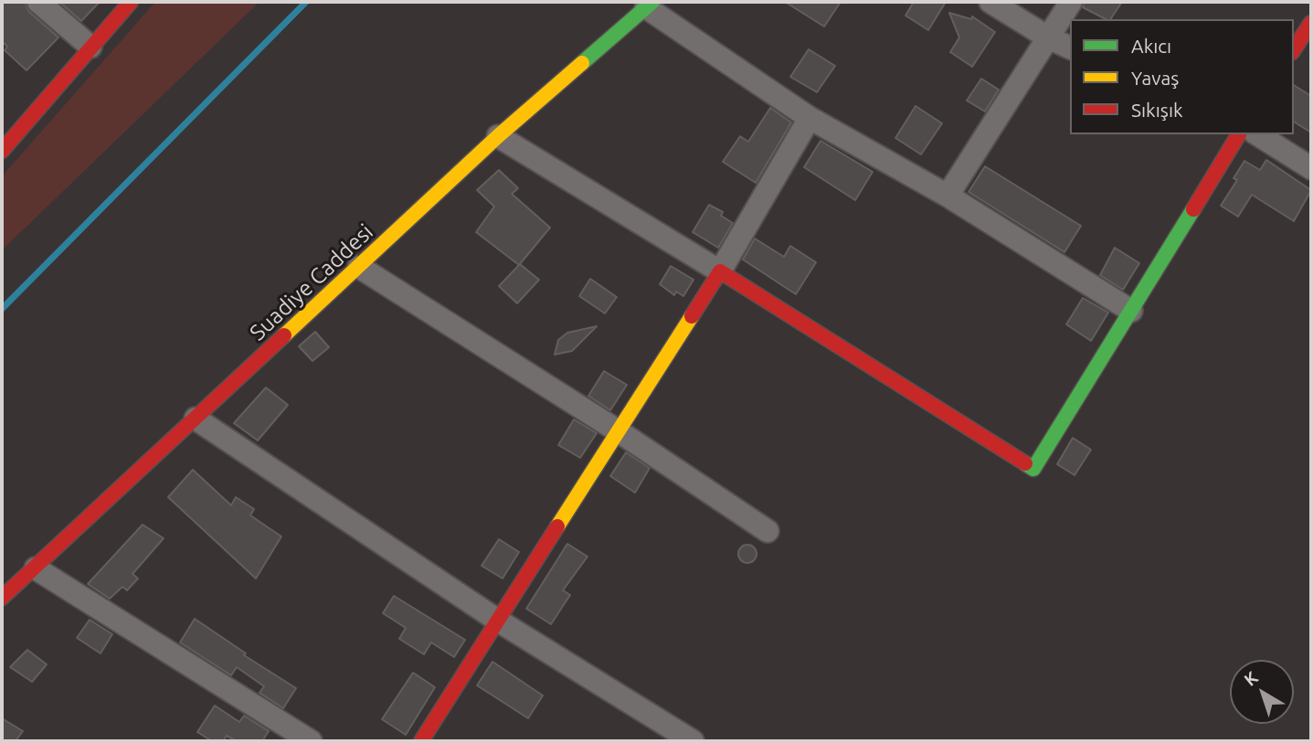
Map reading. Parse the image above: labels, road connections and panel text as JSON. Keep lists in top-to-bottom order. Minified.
{"streets":{"street":["Suadiye Caddesi"]},"legend":["Akıcı","Yavaş","Sıkışık"],"north":"top left"}
